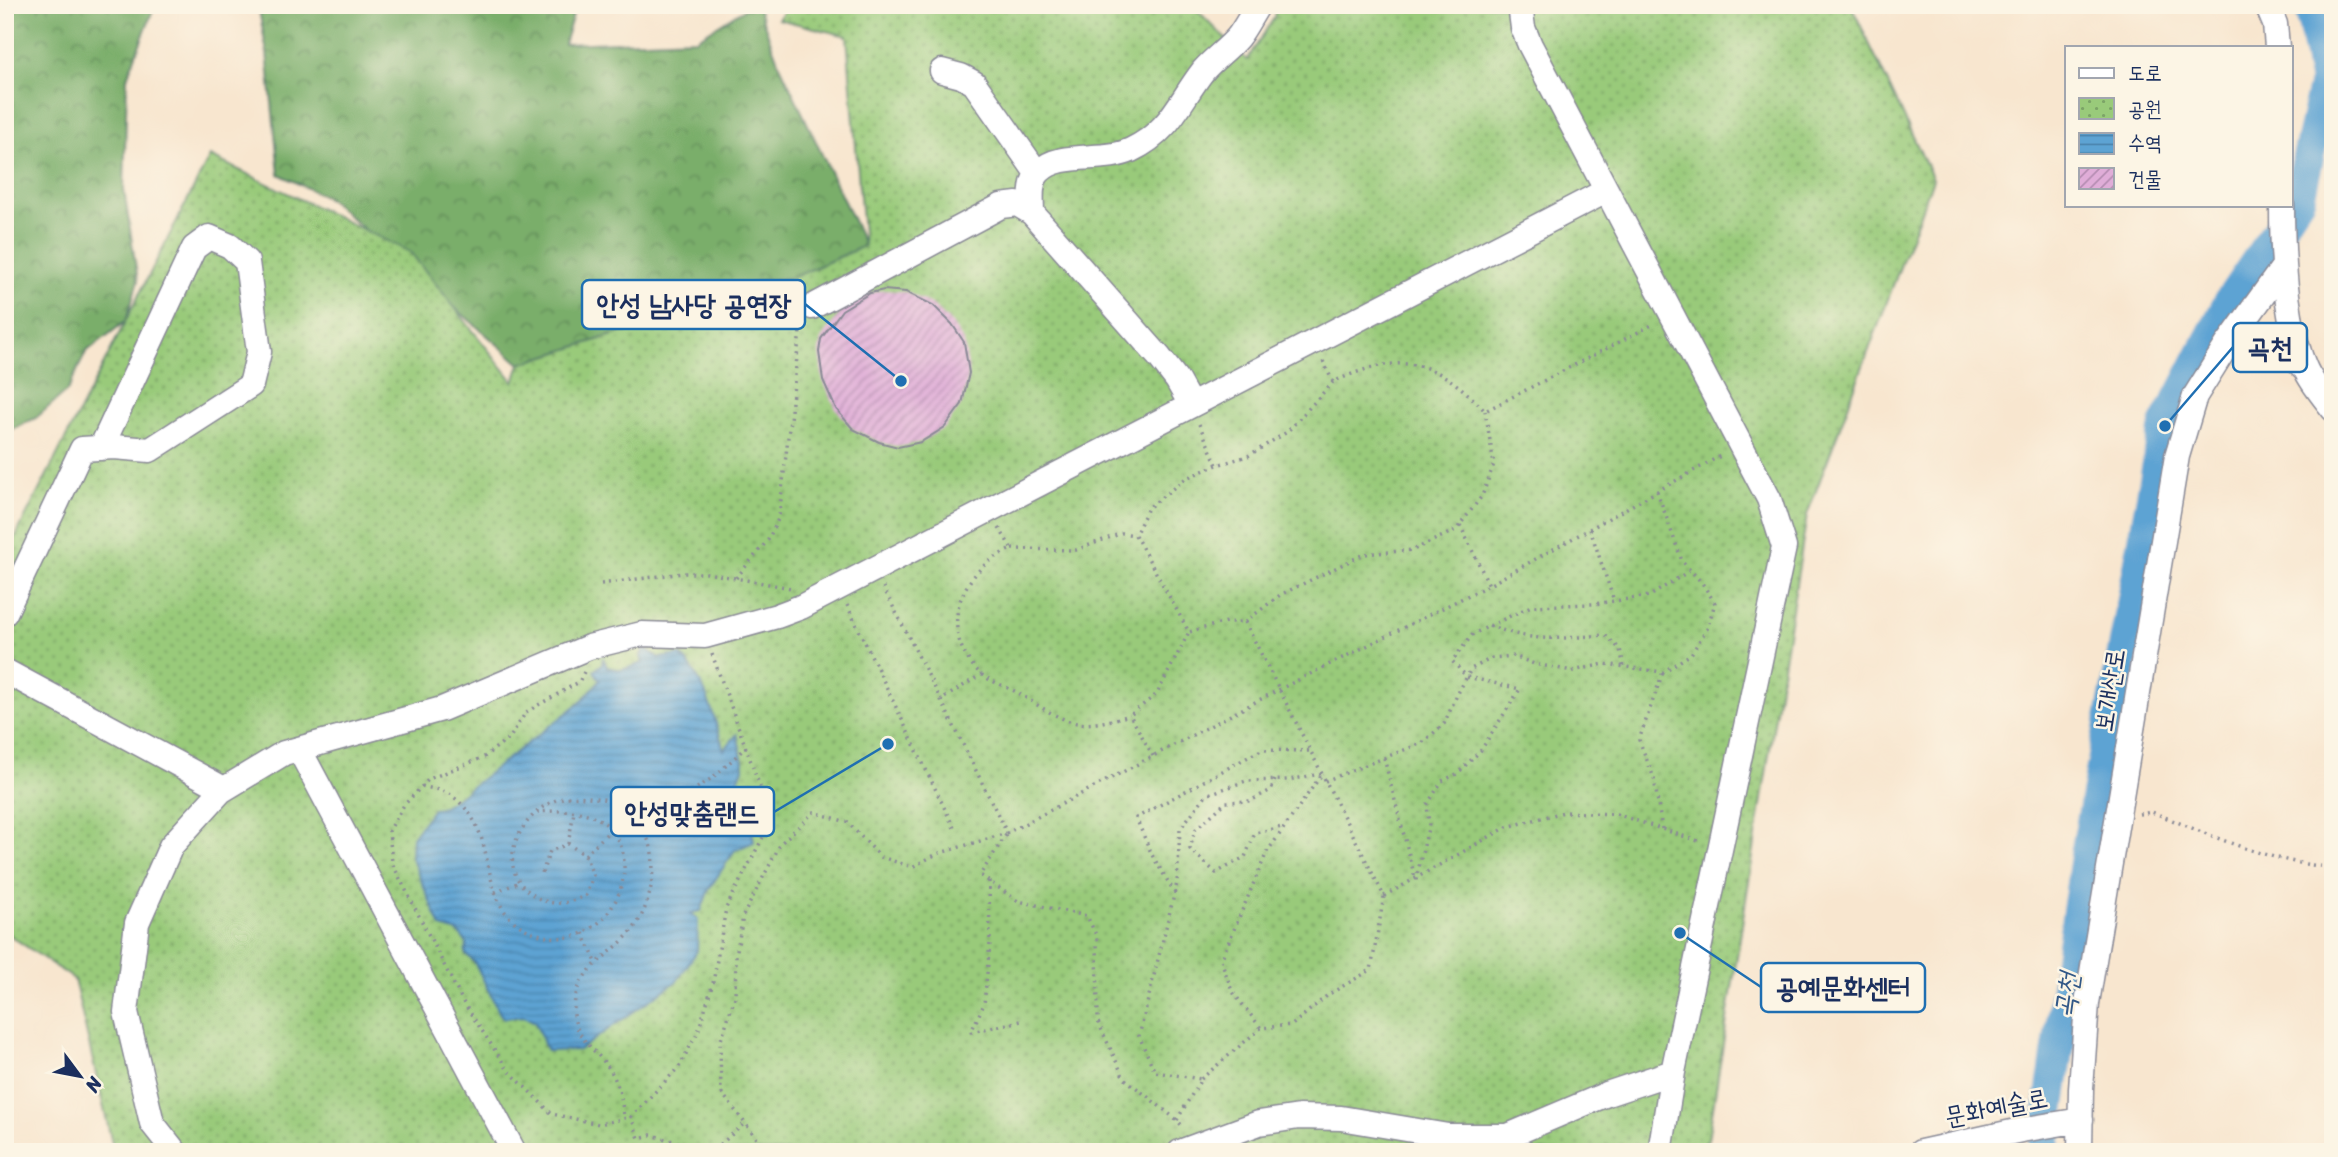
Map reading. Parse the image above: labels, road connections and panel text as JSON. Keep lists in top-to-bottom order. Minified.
{"streets":{"street":["보개산로","문화예술로"]},"crossings":[["보개산로","문화예술로"]],"water":["곡천"],"places":["안성 남사당 공연장","곡천","안성맞춤랜드","공예문화센터"],"legend":["도로","공원","수역","건물"],"north":"bottom right"}
